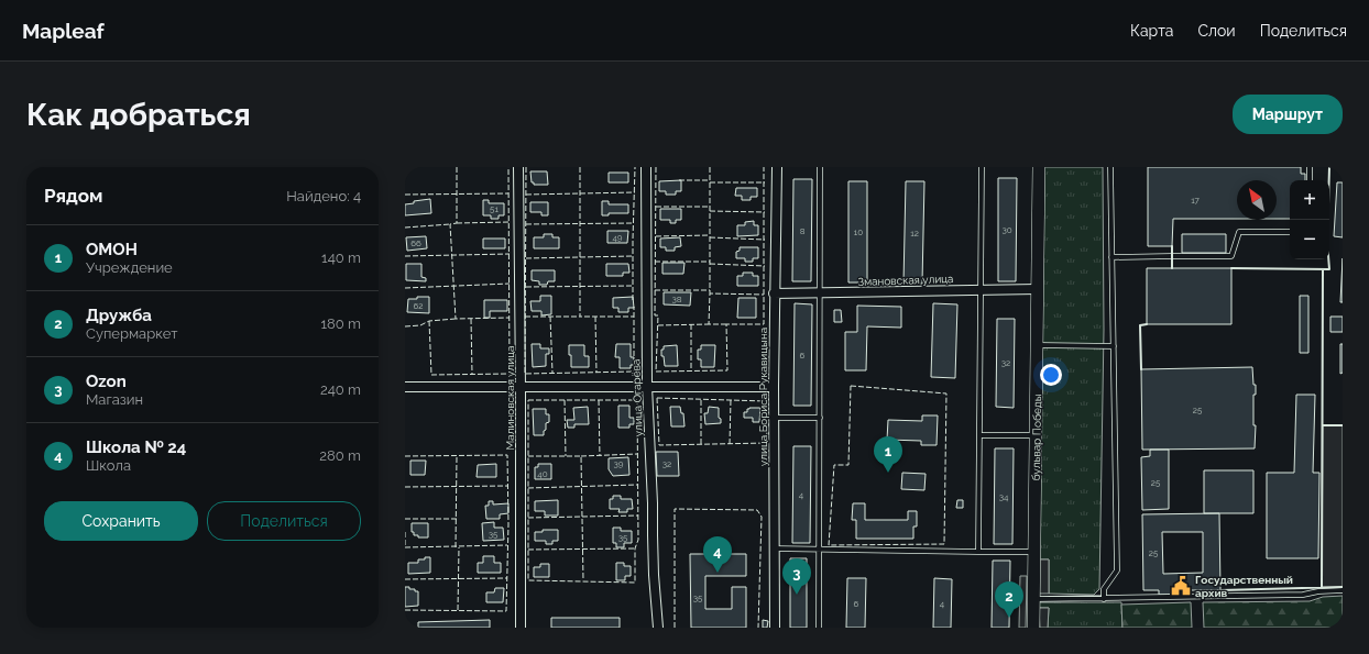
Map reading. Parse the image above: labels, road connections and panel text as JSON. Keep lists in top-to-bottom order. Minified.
{"streets":{"street":["Змановская улица","улица Бориса Рукавицына","Малиновская улица","улица Огарёва","бульвар Победы"]},"crossings":[["Змановская улица","улица Бориса Рукавицына"],["Змановская улица","бульвар Победы"]],"places":{"public building":["Государственный архив"]},"house_numbers":["17","51","30","8","10","12","49","66","38","62","6","32","25","39","32","40","25","4","34","35","35","25","35","6","4"],"north":"top left","page":{"header":"Mapleaf","nav":["Карта","Слои","Поделиться"],"buttons":["Маршрут",["Сохранить","Поделиться"]],"title":"Как добраться","heading":["Рядом","Найдено: 4"],"map_buttons":["+","−"],"list":[{"mark":"1","name":"ОМОН","note":"Учреждение","value":"140 m"},{"mark":"2","name":"Дружба","note":"Супермаркет","value":"180 m"},{"mark":"3","name":"Ozon","note":"Магазин","value":"240 m"},{"mark":"4","name":"Школа № 24","note":"Школа","value":"280 m"}],"pins":["1","4","3","2"]}}
